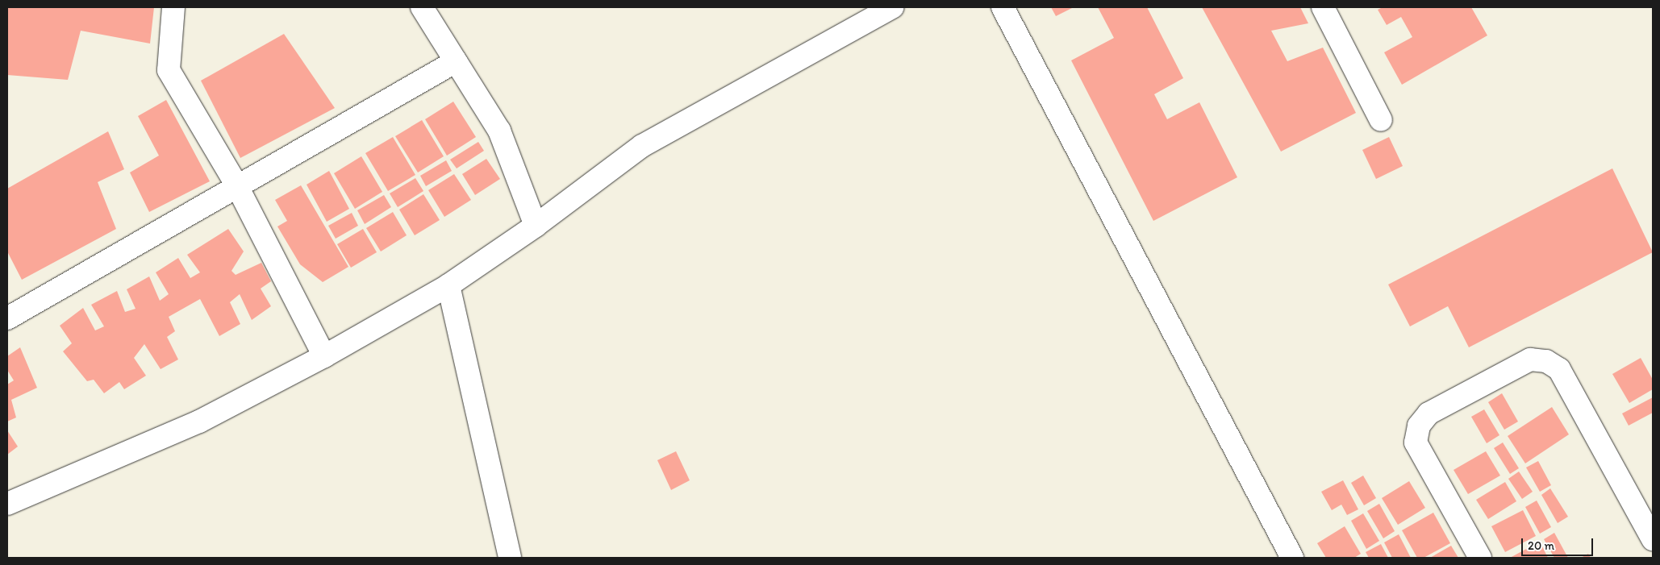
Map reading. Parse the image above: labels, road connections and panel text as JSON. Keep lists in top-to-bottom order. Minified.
{"scale_bar":"20 m"}
